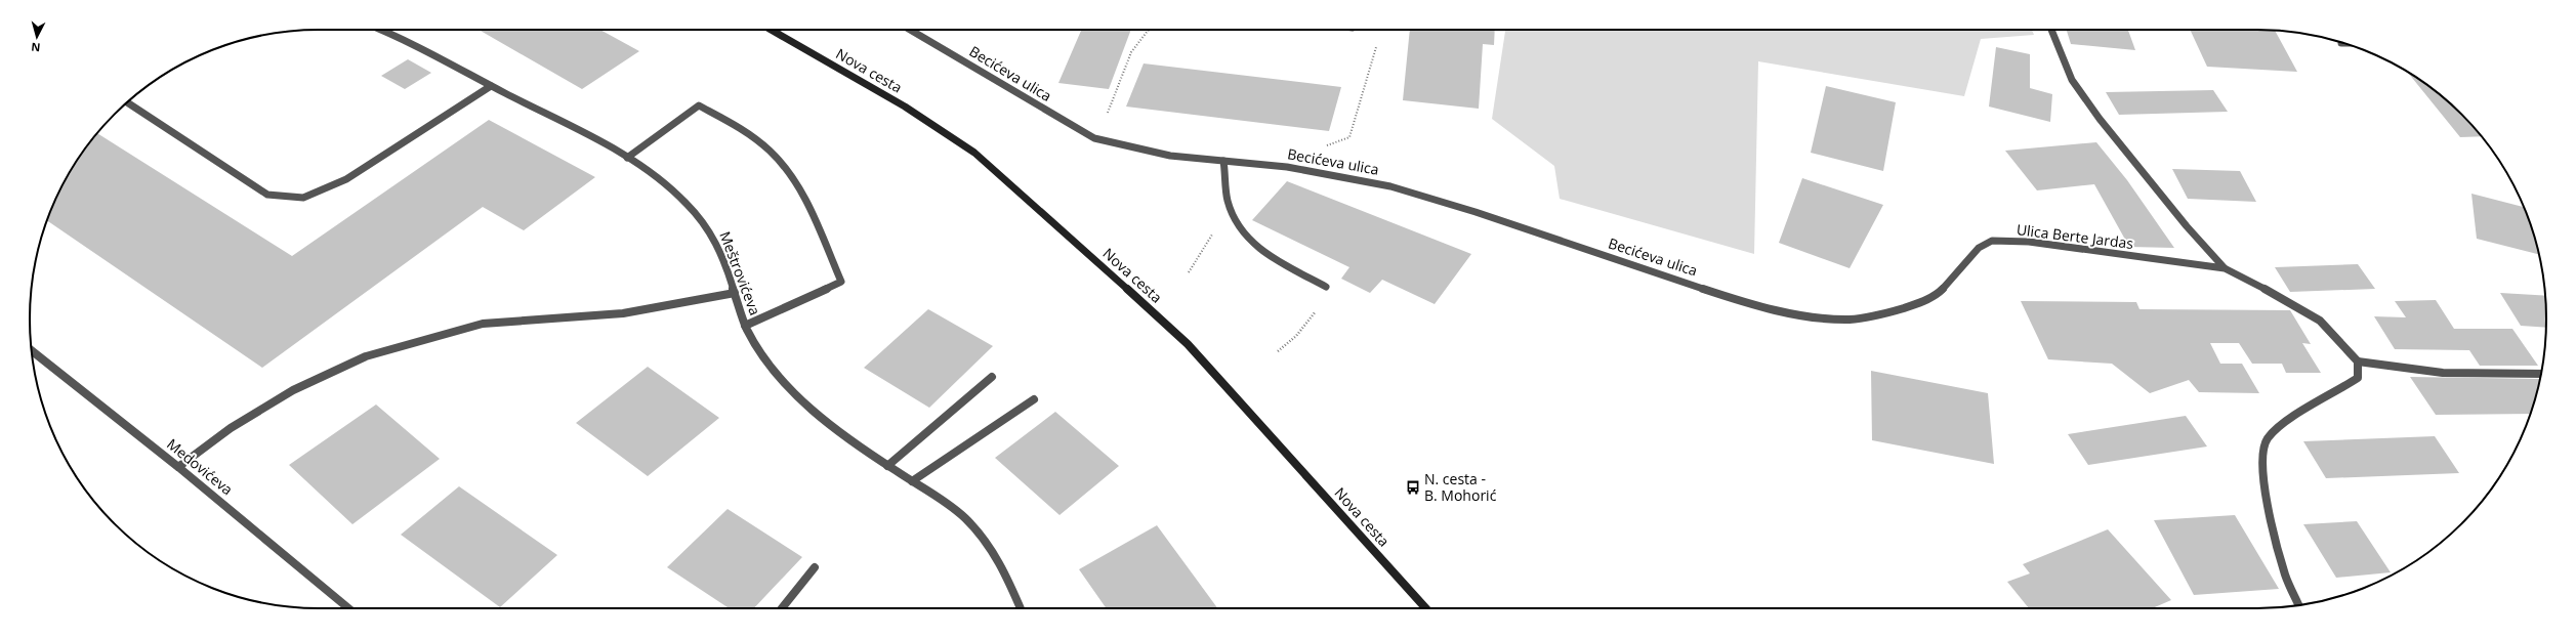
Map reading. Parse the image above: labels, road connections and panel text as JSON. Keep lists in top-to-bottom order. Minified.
{"streets":{"street":["Nova cesta","Becićeva ulica","Ulica Berte Jardas","Meštrovićeva","Medovićeva"]},"crossings":[["Becićeva ulica","Ulica Berte Jardas"]],"places":{"bus stop":["N. cesta - B. Mohorić"]},"north":"bottom"}
